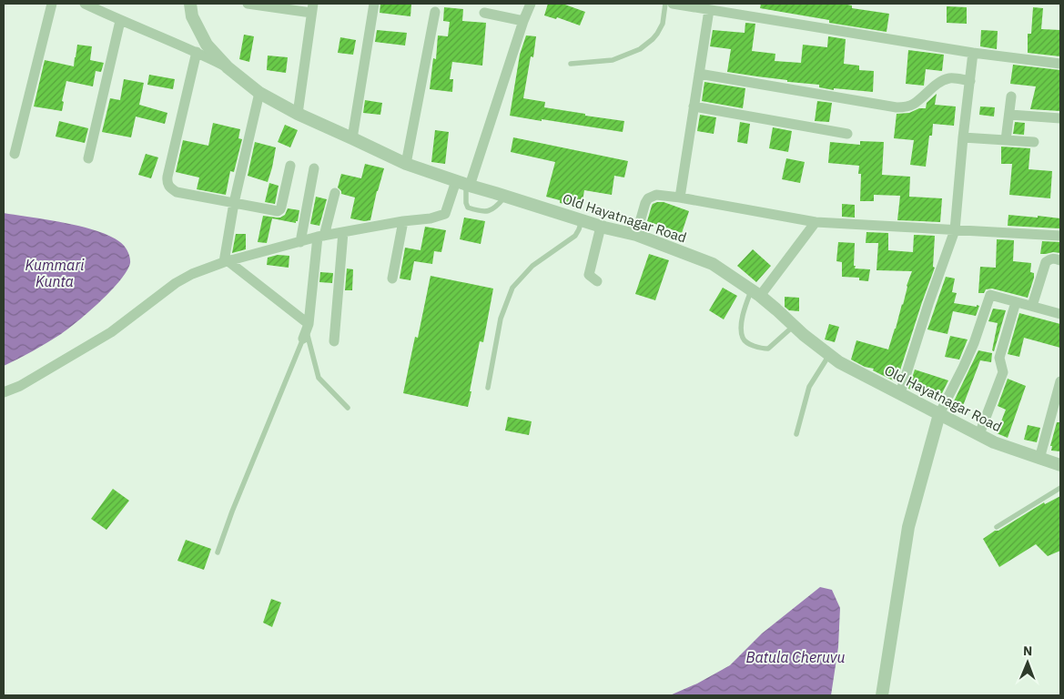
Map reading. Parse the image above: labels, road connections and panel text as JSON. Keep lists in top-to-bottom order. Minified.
{"streets":{"street":["Old Hayatnagar Road"]},"water":["Kummari Kunta","Batula Cheruvu"],"north":"top"}
